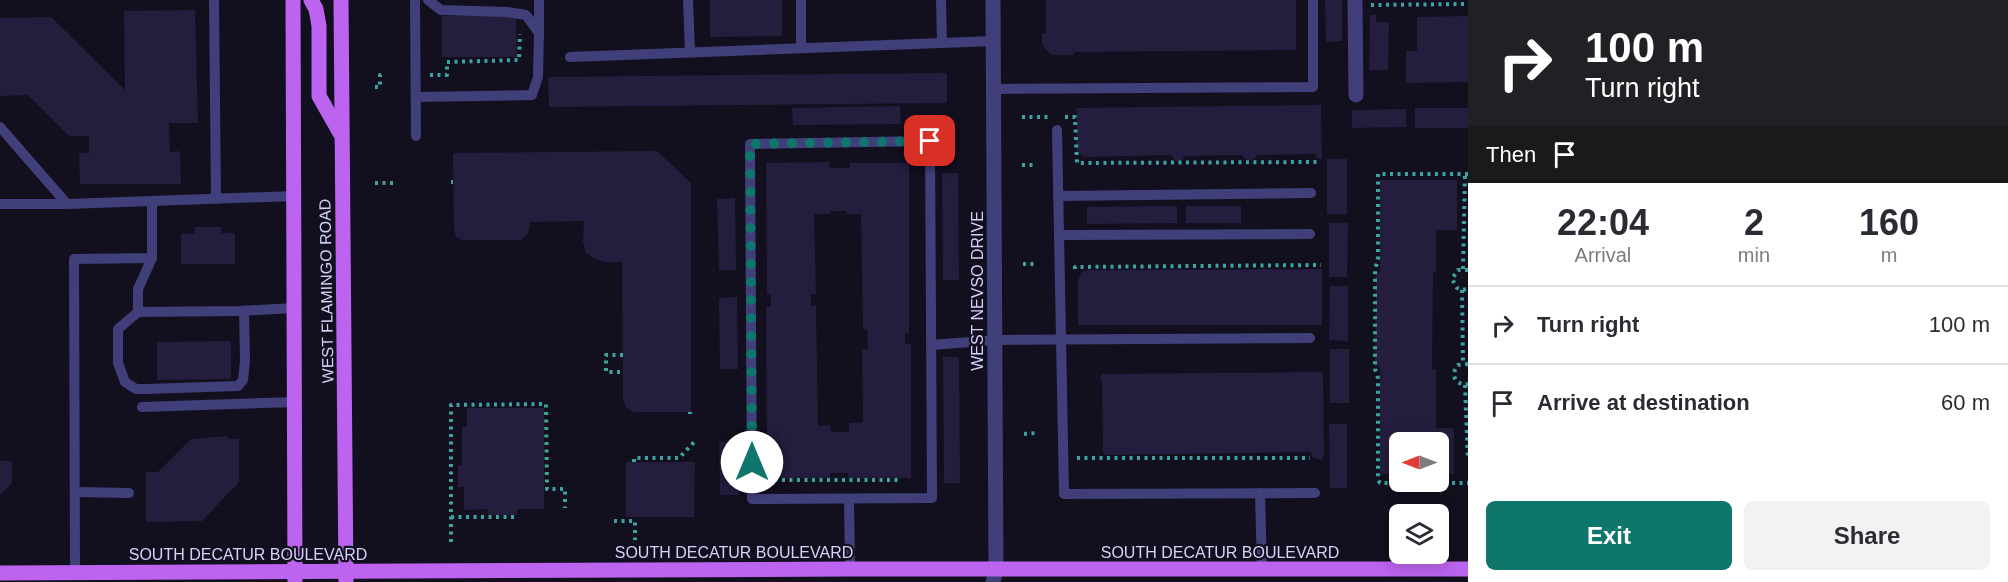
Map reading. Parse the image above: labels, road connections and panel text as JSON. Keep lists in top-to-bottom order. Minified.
{"streets":{"main road":["WEST FLAMINGO ROAD","SOUTH DECATUR BOULEVARD"],"street":["WEST NEVSO DRIVE"]},"crossings":[["WEST FLAMINGO ROAD","SOUTH DECATUR BOULEVARD"],["WEST NEVSO DRIVE","SOUTH DECATUR BOULEVARD"]],"north":"left","page":{"turn":["100 m","Turn right"],"then":"Then","eta":["22:04","Arrival","2","min","160","m"],"list":[{"name":"Turn right","value":"100 m"},{"name":"Arrive at destination","value":"60 m"}],"buttons":["Exit","Share"]}}
